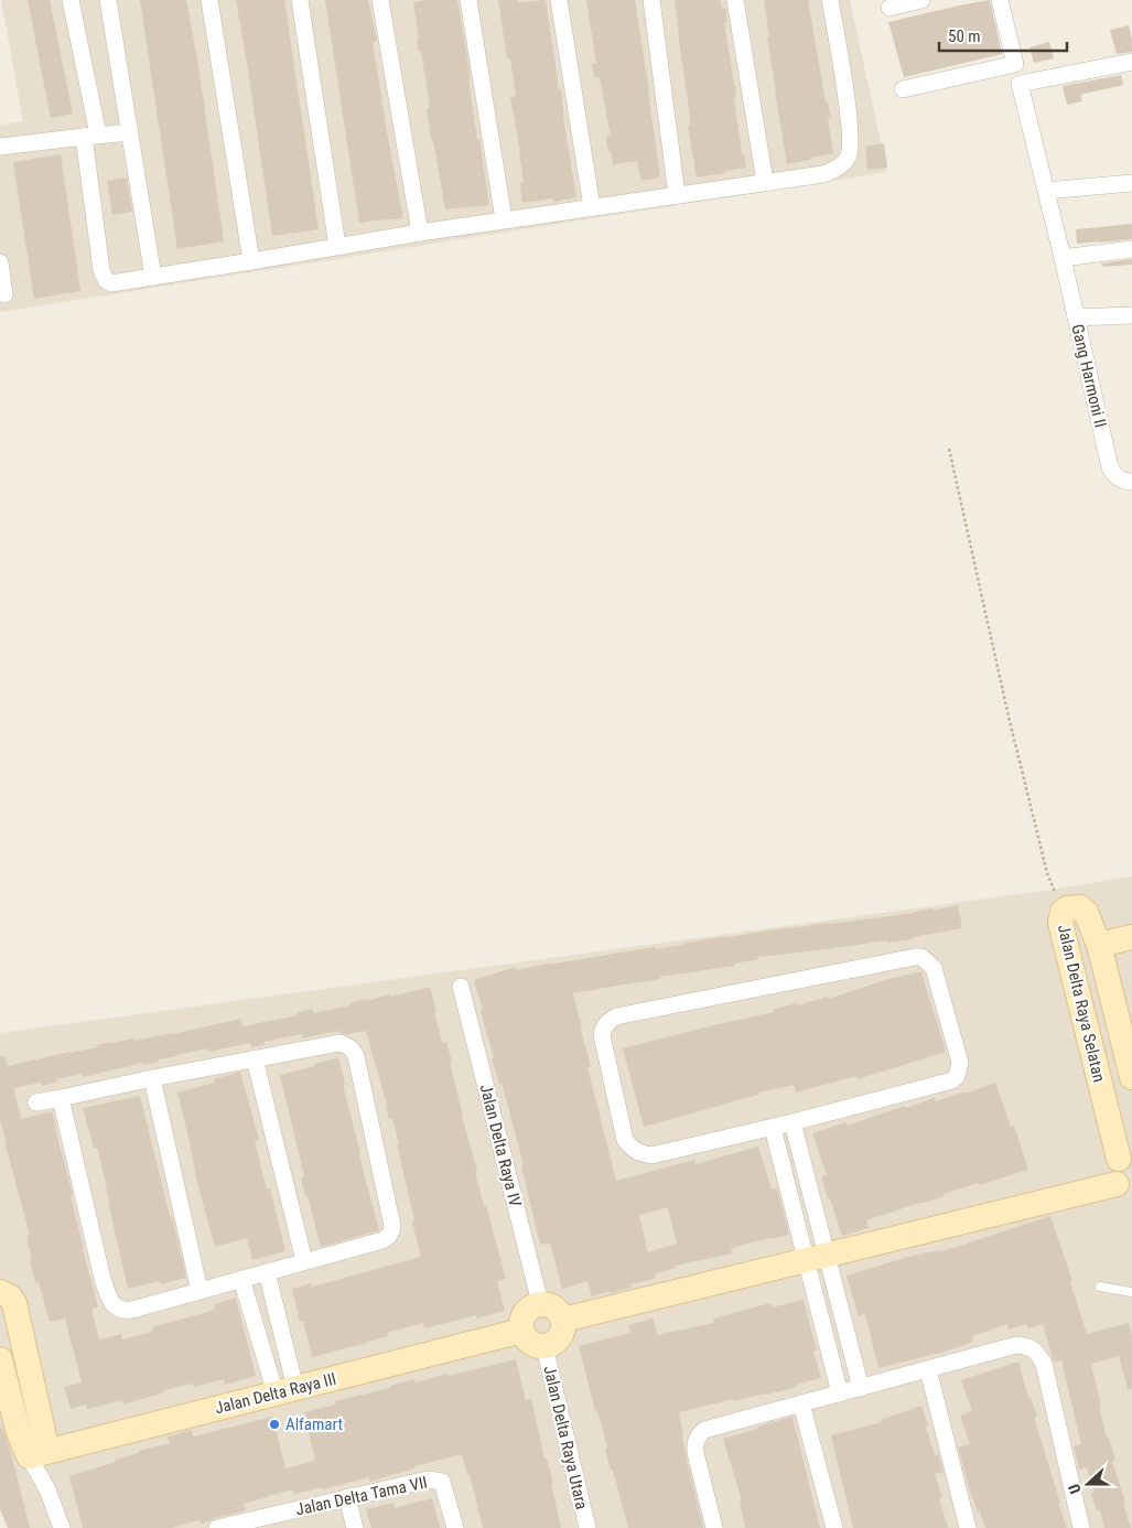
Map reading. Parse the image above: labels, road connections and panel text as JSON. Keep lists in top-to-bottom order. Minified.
{"streets":{"street":["Gang Harmoni II","Jalan Delta Raya Selatan","Jalan Delta Raya IV","Jalan Delta Raya III","Jalan Delta Raya Utara","Jalan Delta Tama VII"]},"crossings":[["Jalan Delta Raya IV","Jalan Delta Raya III"],["Jalan Delta Raya IV","Jalan Delta Raya Utara"],["Jalan Delta Raya III","Jalan Delta Raya Utara"]],"places":["Alfamart"],"scale_bar":"50 m","north":"left"}
